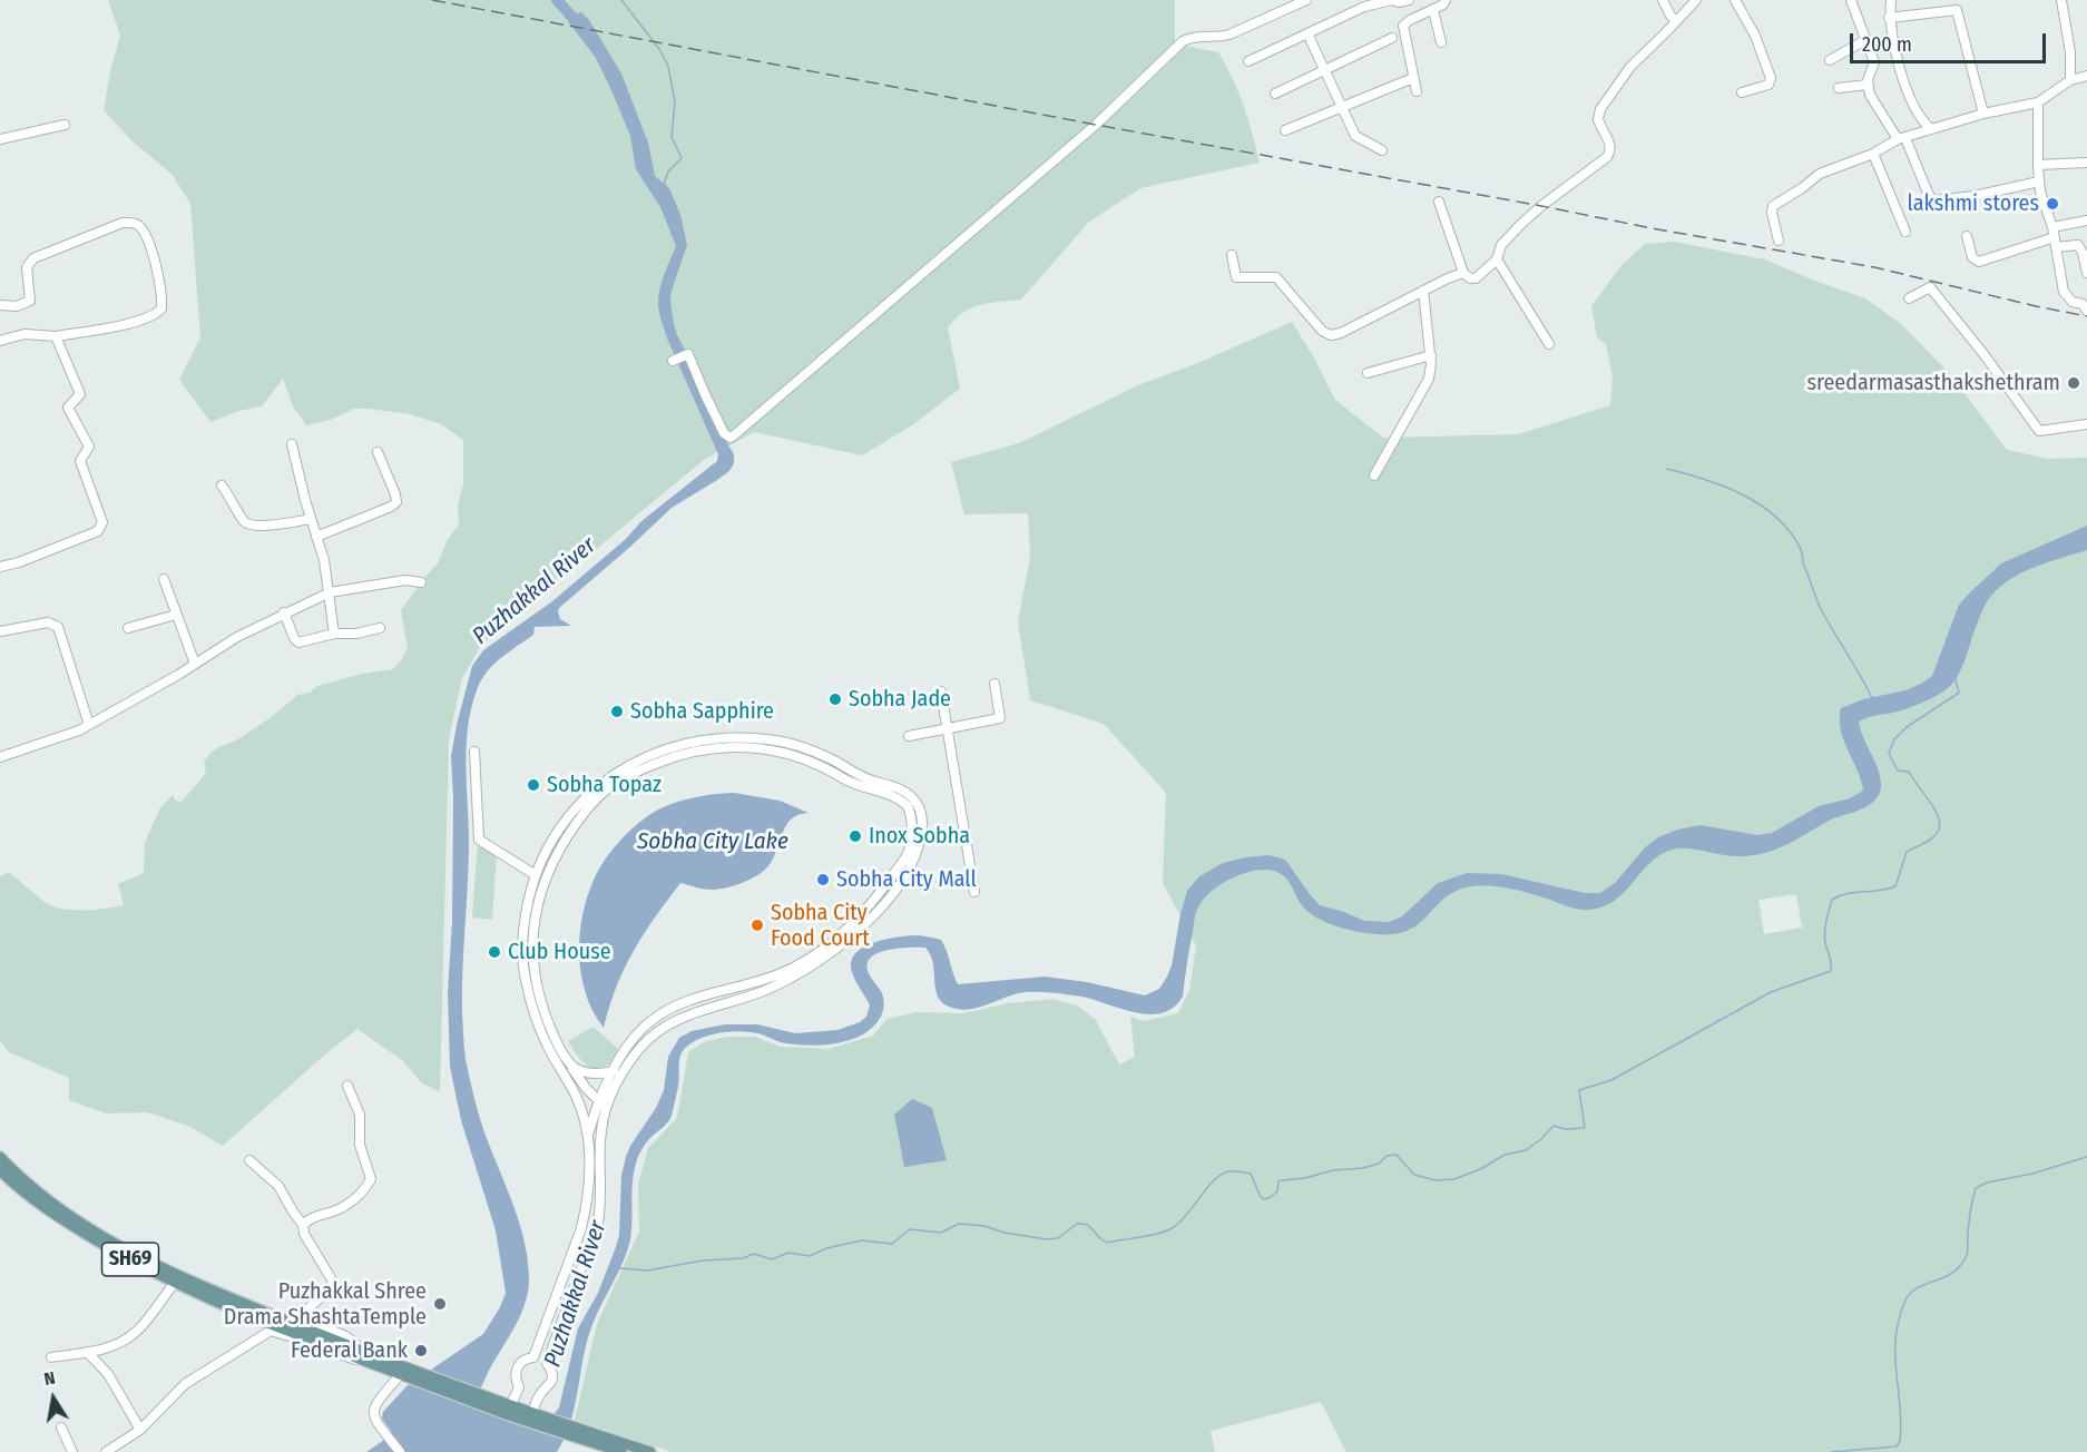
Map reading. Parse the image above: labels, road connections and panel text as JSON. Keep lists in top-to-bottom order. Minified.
{"streets":{"main road":["SH69"]},"water":["Puzhakkal River","Sobha City Lake"],"places":["lakshmi stores","sreedarmasasthakshethram","Sobha Jade","Sobha Sapphire","Sobha Topaz","Inox Sobha","Sobha City Mall","Sobha City Food Court","Club House","Puzhakkal Shree Drama ShashtaTemple","Federal Bank"],"scale_bar":"200 m","north":"top"}
